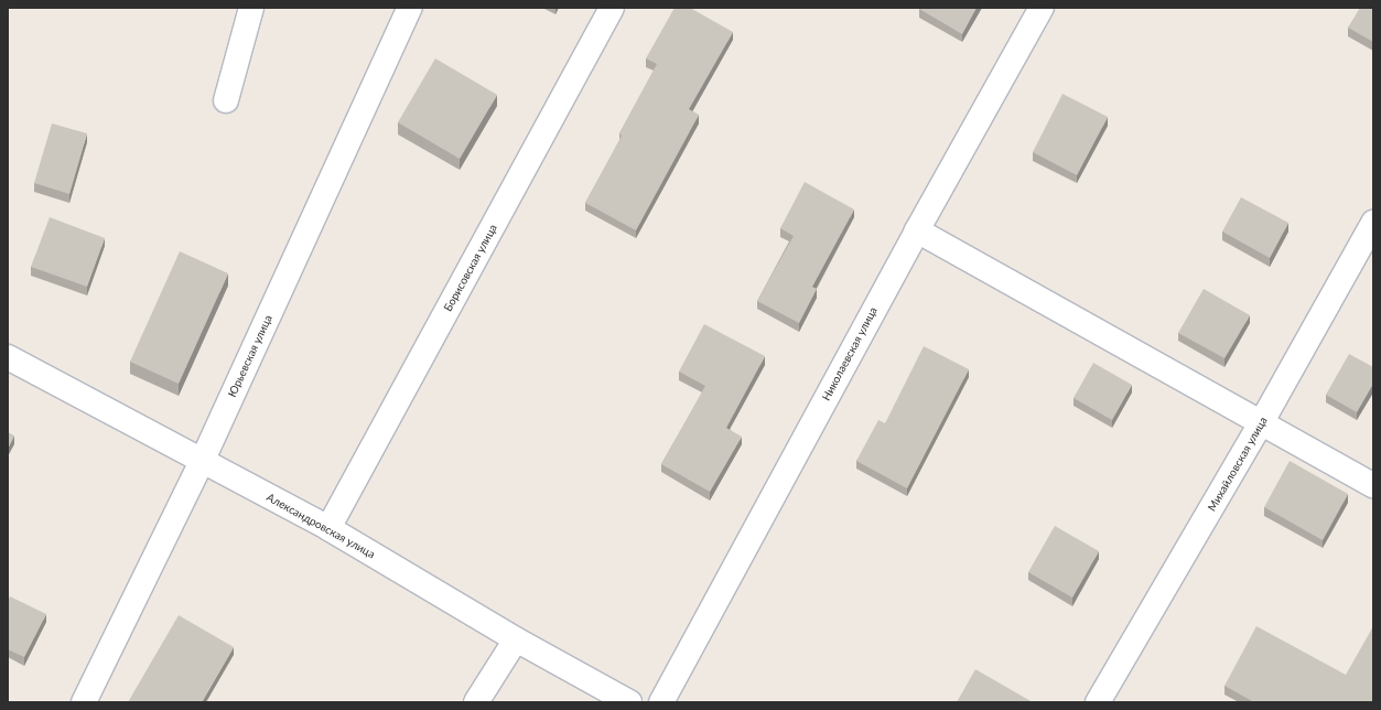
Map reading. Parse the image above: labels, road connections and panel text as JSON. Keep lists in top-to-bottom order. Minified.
{"streets":{"street":["Борисовская улица","Николаевская улица","Юрьевская улица","Михайловская улица","Александровская улица"]},"crossings":[["Борисовская улица","Александровская улица"],["Юрьевская улица","Александровская улица"]]}
